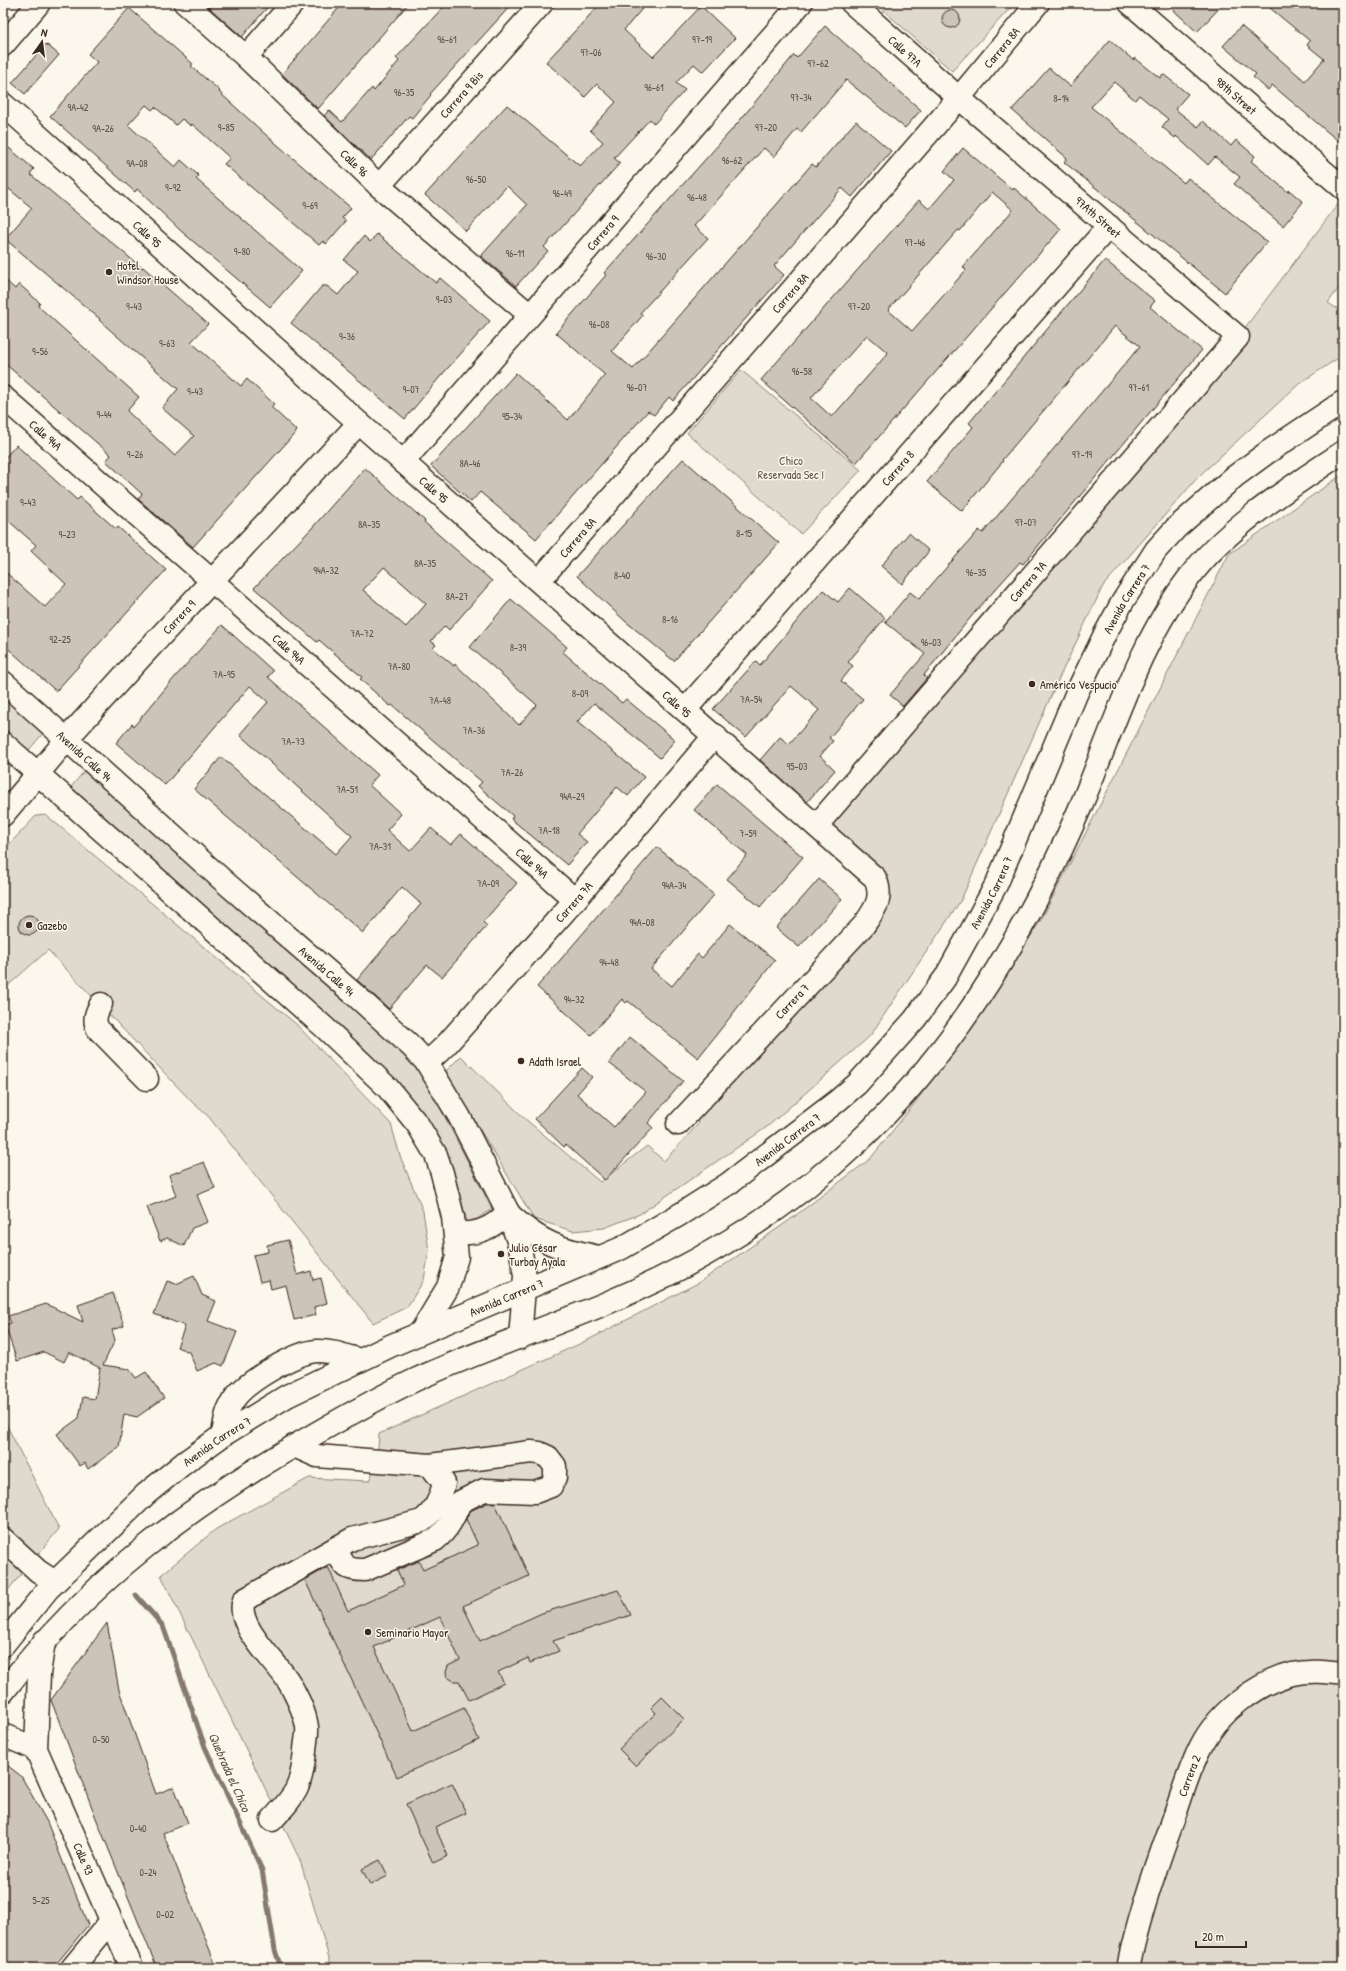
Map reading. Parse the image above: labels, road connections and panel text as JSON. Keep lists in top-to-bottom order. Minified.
{"streets":{"street":["Carrera 8A","Calle 97A","Carrera 9 Bis","98th Street","Calle 96","97Ath Street","Carrera 9","Calle 95","Calle 94A","Carrera 8","Carrera 7A","Avenida Carrera 7","Avenida Calle 94","Carrera 7","Carrera 2","Calle 93"]},"crossings":[["Carrera 8A","Calle 97A"],["Carrera 8A","97Ath Street"],["Carrera 8A","Calle 95"],["Calle 97A","97Ath Street"],["Carrera 9 Bis","Calle 96"],["Calle 96","Carrera 9"],["97Ath Street","Carrera 8"],["97Ath Street","Carrera 7A"],["Carrera 9","Calle 95"],["Carrera 9","Calle 94A"],["Carrera 9","Avenida Calle 94"],["Calle 95","Carrera 8"],["Calle 95","Carrera 7A"],["Calle 95","Carrera 7"],["Calle 94A","Carrera 7A"],["Carrera 7A","Avenida Calle 94"],["Avenida Carrera 7","Avenida Calle 94"]],"water":["Quebrada el Chico"],"parks":["Chico Reservada Sec I"],"places":["Hotel Windsor House","Américo Vespucio","Gazebo","Adath Israel","Julio César Turbay Ayala","Seminario Mayor"],"house_numbers":["96-61","97-19","97-06","97-62","96-61","96-35","97-34","8-14","9A-42","9-85","97-20","9A-26","96-62","9A-08","96-50","9-92","96-49","96-48","9-69","97-46","9-80","96-11","96-30","9-03","9-43","97-20","96-08","9-36","9-63","9-56","96-58","96-07","97-61","9-07","9-43","9-44","95-34","9-26","97-19","8A-46","9-43","97-07","8A-35","8-15","9-23","8A-35","94A-32","96-35","8-40","8A-27","8-16","7A-72","92-25","96-03","8-39","7A-80","7A-95","8-09","7A-54","7A-48","7A-36","7A-73","95-03","7A-26","7A-51","94A-29","7A-18","7-59","7A-31","7A-09","94A-34","94A-08","94-48","94-32","0-50","0-40","0-24","5-25","0-02"],"scale_bar":"20 m","north":"top"}
